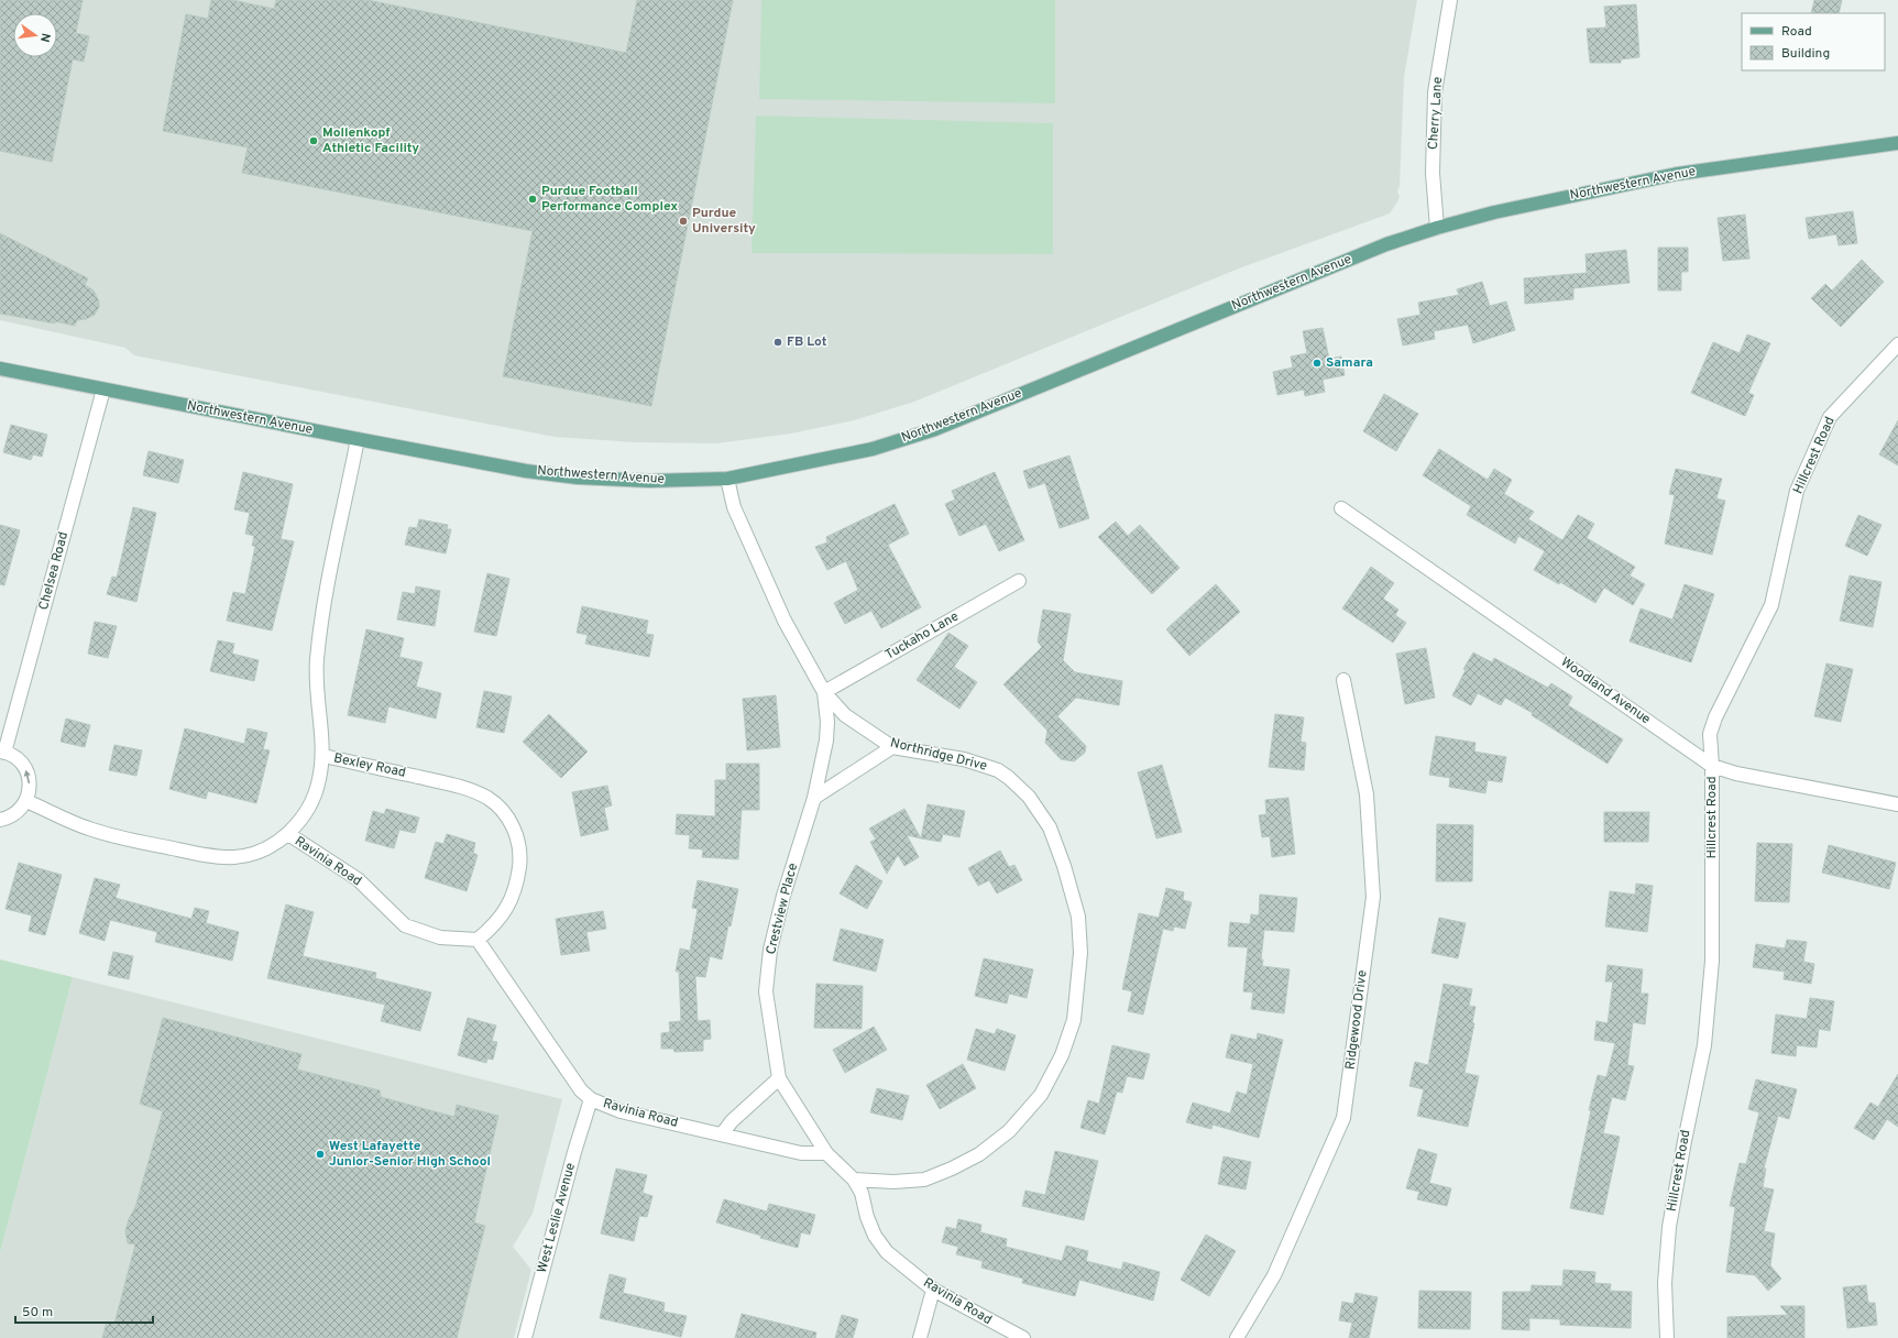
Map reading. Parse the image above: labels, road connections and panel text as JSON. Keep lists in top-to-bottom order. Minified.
{"streets":{"main road":["Northwestern Avenue"],"street":["Cherry Lane","Hillcrest Road","Chelsea Road","Tuckaho Lane","Woodland Avenue","Northridge Drive","Bexley Road","Ravinia Road","Crestview Place","Ridgewood Drive","West Leslie Avenue"]},"crossings":[["Cherry Lane","Northwestern Avenue"],["Northwestern Avenue","Chelsea Road"],["Northwestern Avenue","Northridge Drive"],["Northwestern Avenue","Bexley Road"],["Hillcrest Road","Woodland Avenue"],["Tuckaho Lane","Northridge Drive"],["Northridge Drive","Ravinia Road"],["Northridge Drive","Crestview Place"],["Bexley Road","Ravinia Road"],["Ravinia Road","Crestview Place"],["Ravinia Road","West Leslie Avenue"]],"places":["Mollenkopf Athletic Facility","Purdue Football Performance Complex","Purdue University","FB Lot","Samara","West Lafayette Junior-Senior High School"],"legend":["Road","Building"],"scale_bar":"50 m","north":"right"}
